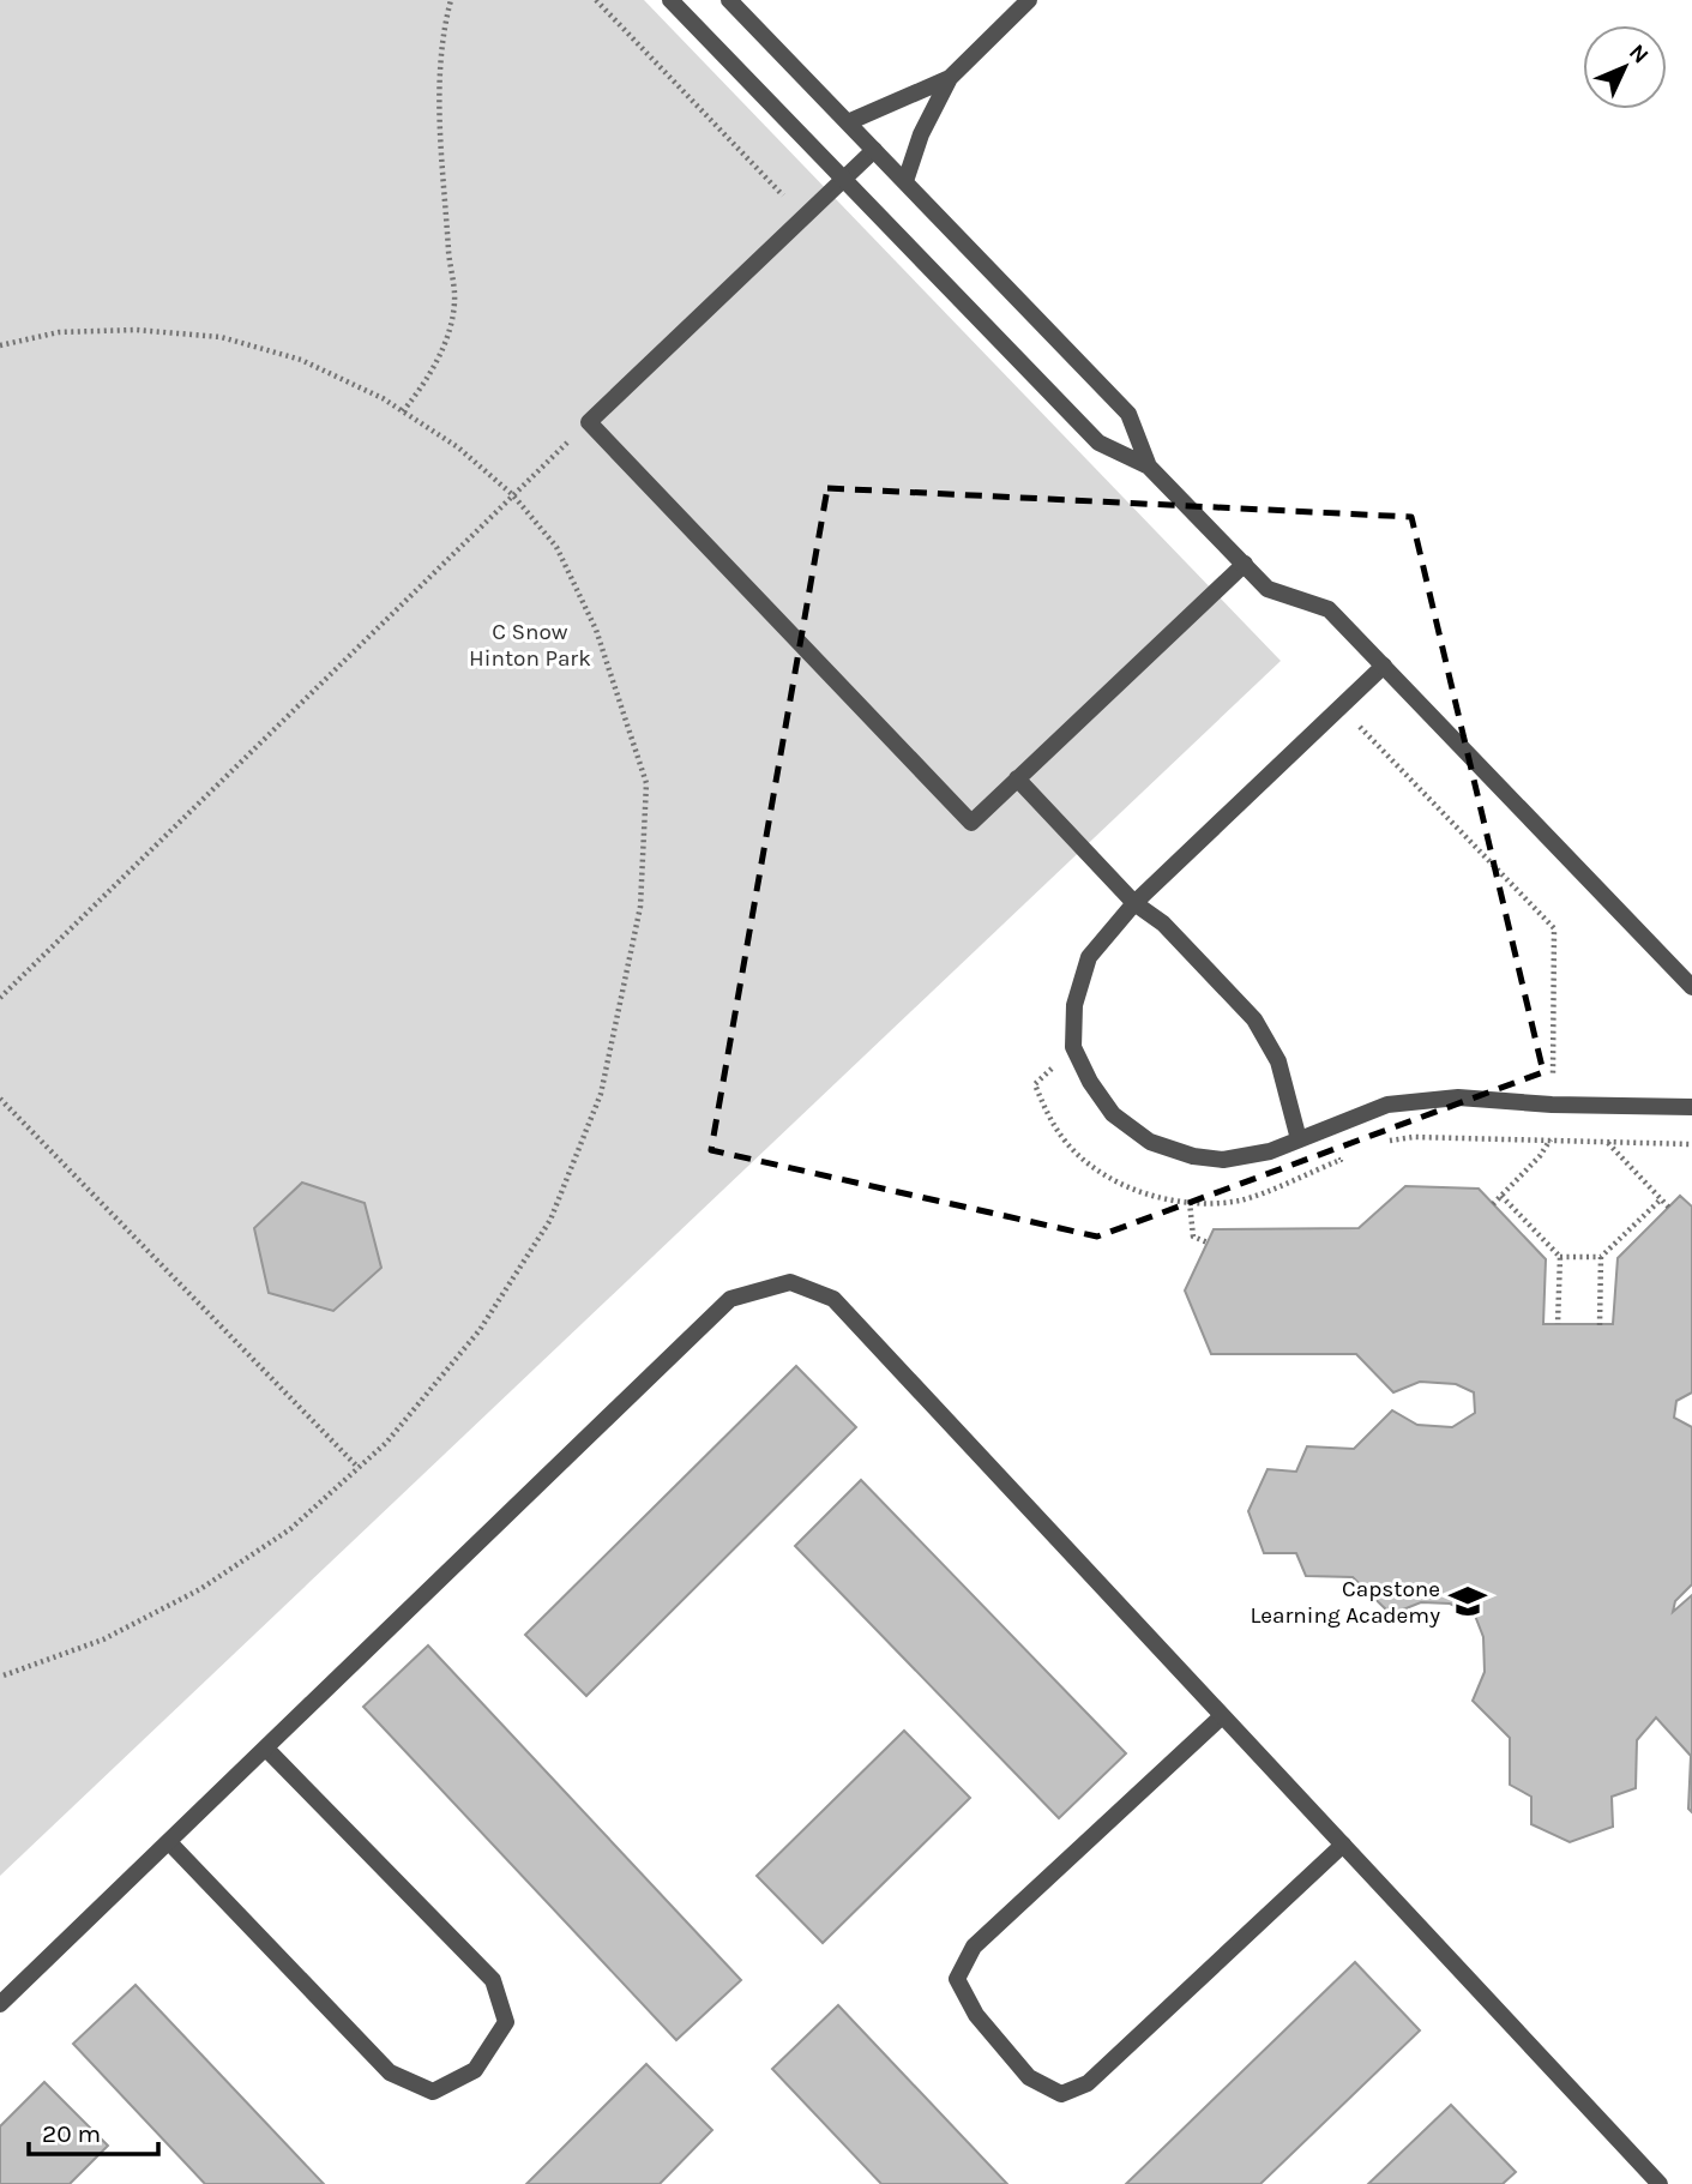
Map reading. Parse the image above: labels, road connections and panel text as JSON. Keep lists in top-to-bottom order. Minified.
{"parks":["C Snow Hinton Park"],"places":{"school or university":["Capstone Learning Academy"]},"scale_bar":"20 m","north":"top right"}
